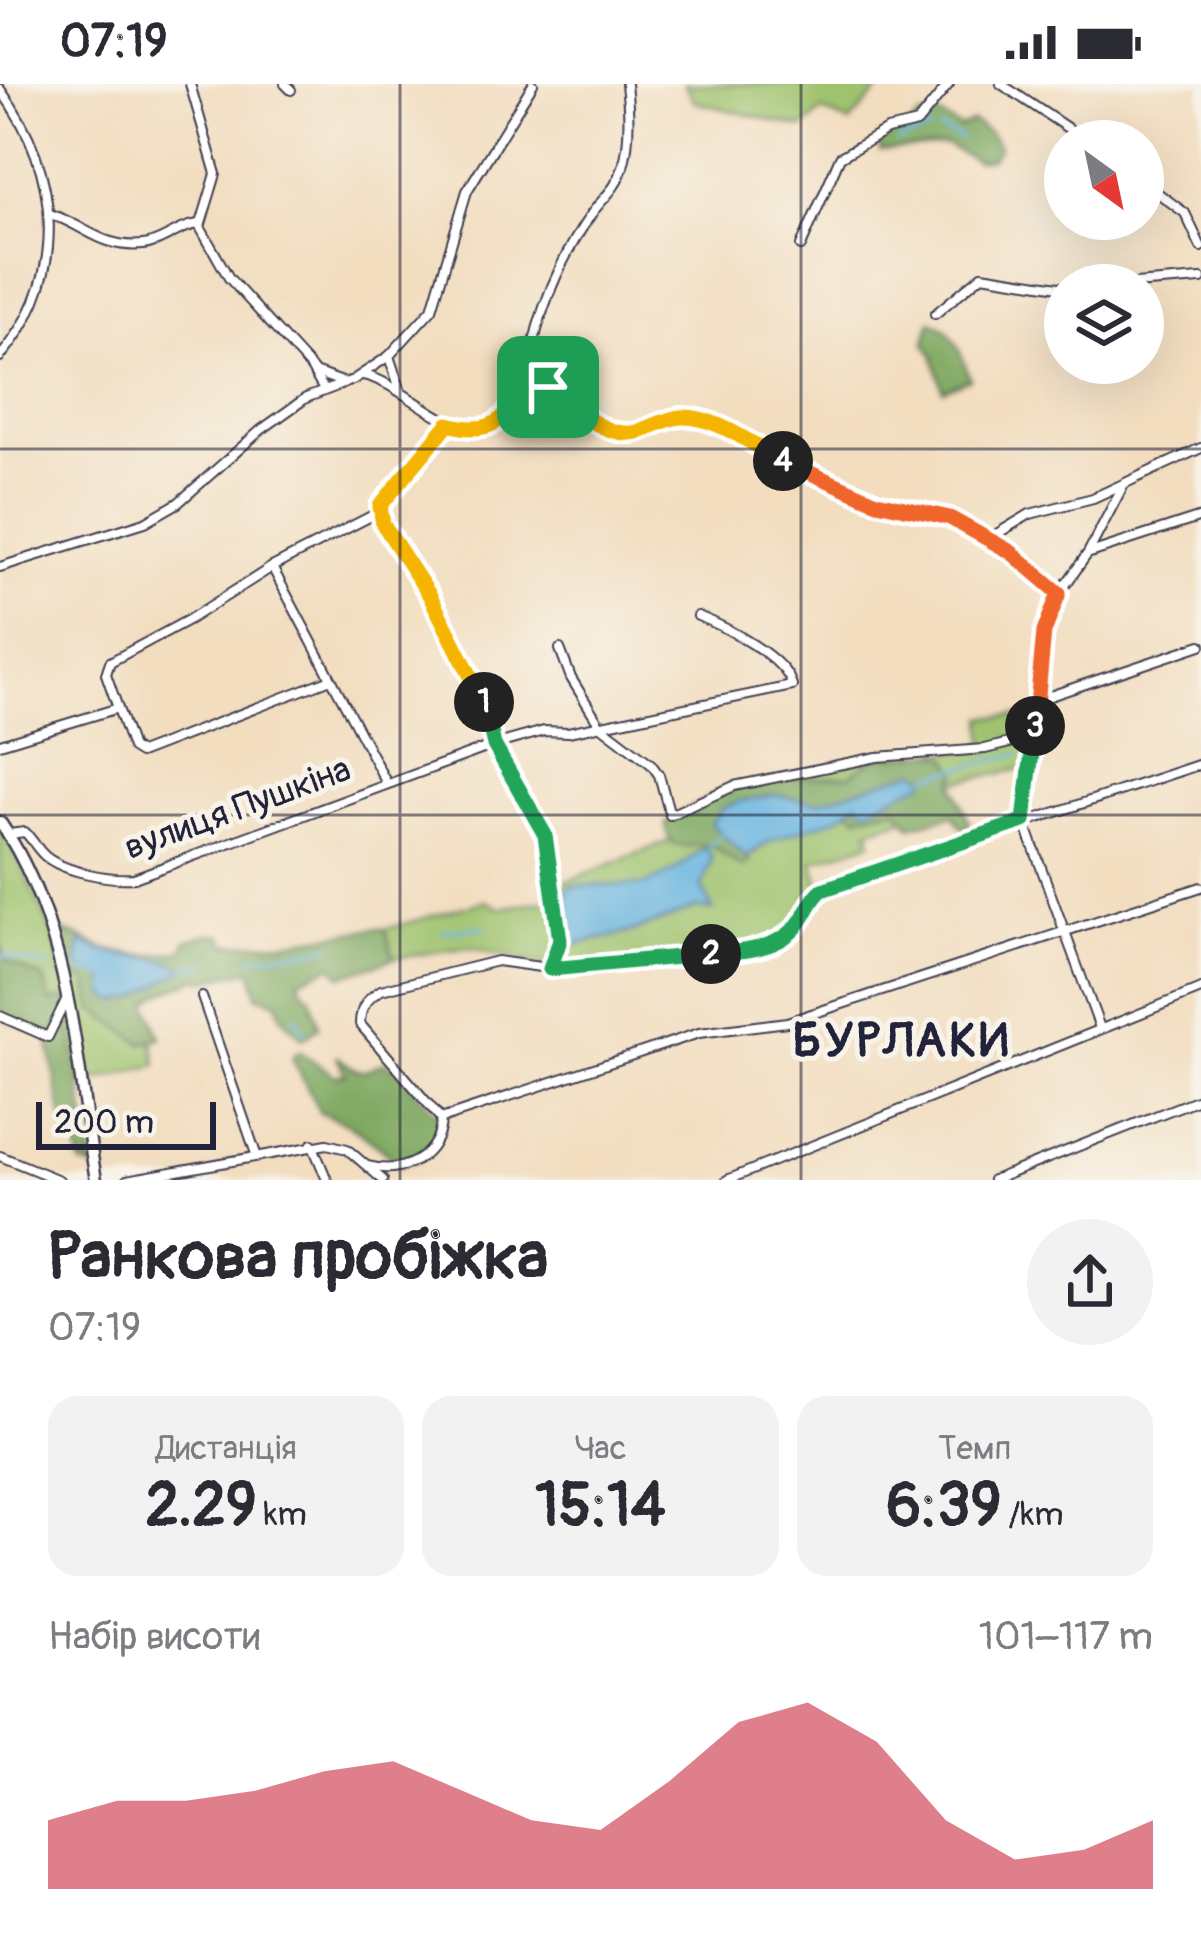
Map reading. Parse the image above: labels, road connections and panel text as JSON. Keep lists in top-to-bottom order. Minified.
{"streets":{"street":["вулиця Пушкіна"]},"districts":["БУРЛАКИ"],"scale_bar":"200 m","north":"bottom right","page":{"status":"07:19","pins":["4","1","3","2"],"scale":"200 m","heading":["Ранкова пробіжка","07:19"],"stats":[["Дистанція","2.29 km"],["Час","15:14"],["Темп","6:39 /km"]],"chart":["Набір висоти","101–117 m"]}}
